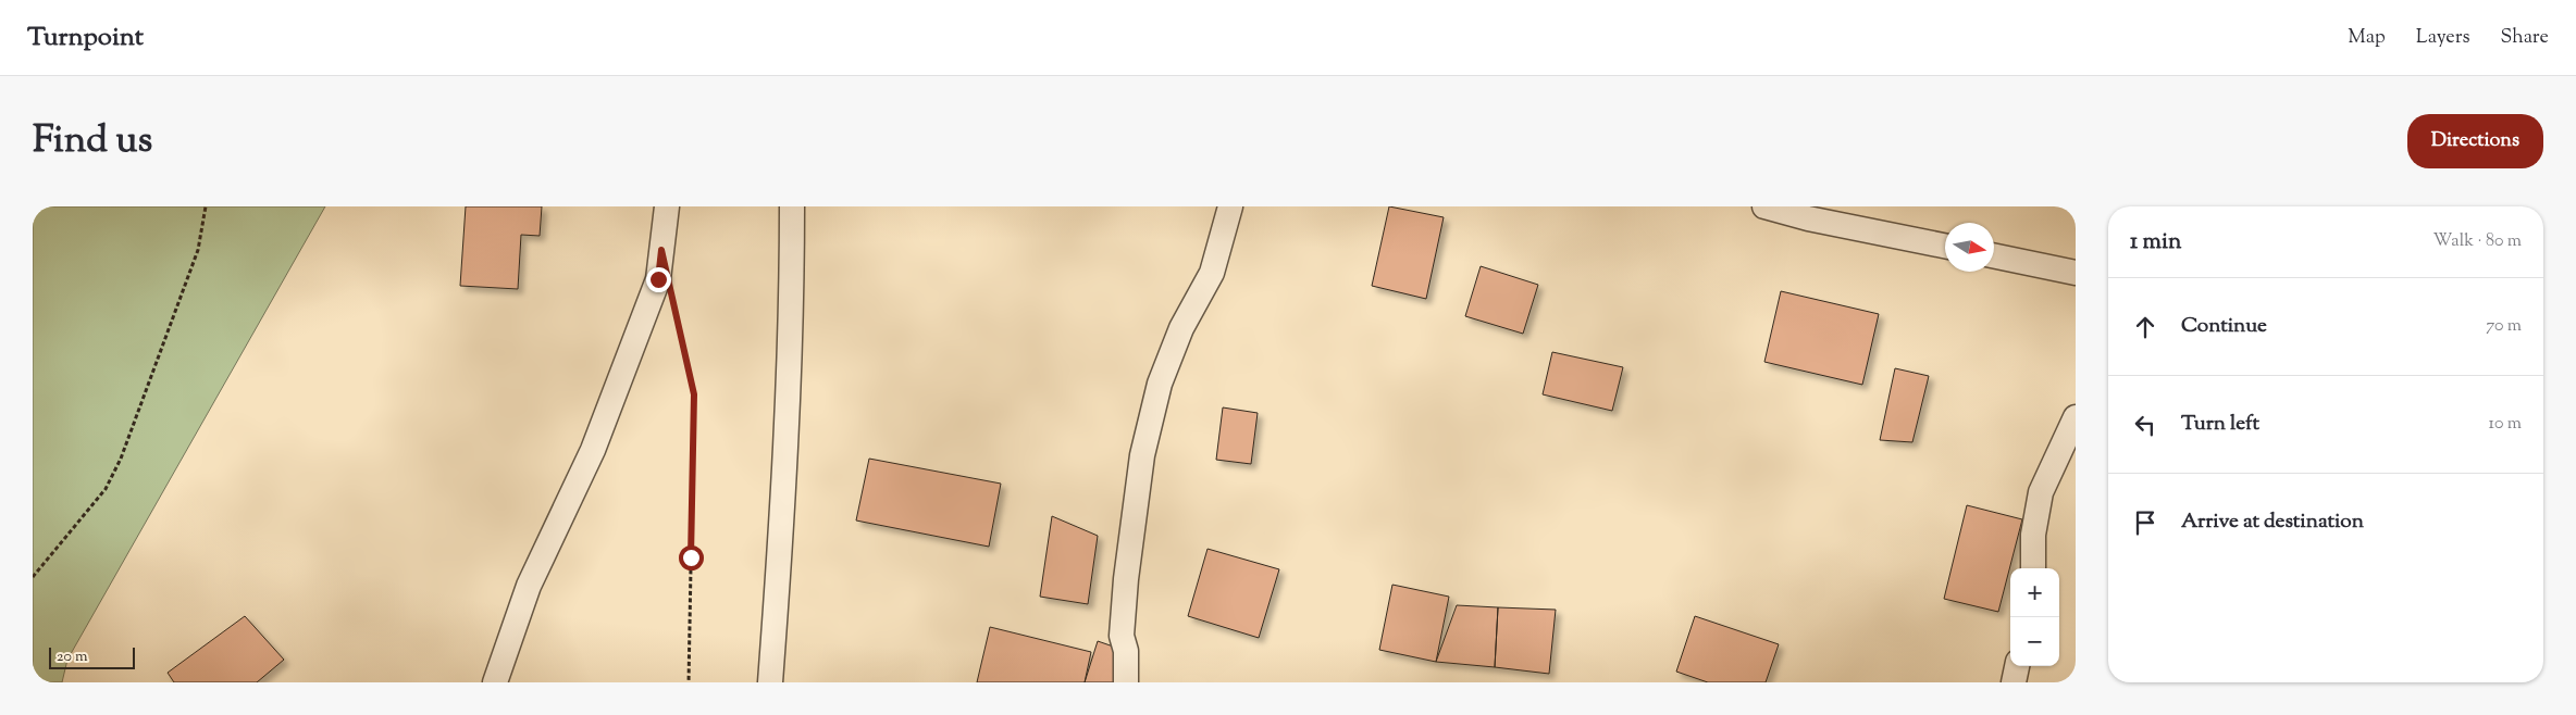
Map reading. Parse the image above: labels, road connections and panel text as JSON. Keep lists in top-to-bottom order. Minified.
{"scale_bar":"20 m","north":"right","page":{"header":"Turnpoint","nav":["Map","Layers","Share"],"title":"Find us","buttons":"Directions","heading":["1 min","Walk · 80 m"],"list":[["Continue","70 m"],["Turn left","10 m"],"Arrive at destination"],"map_buttons":["+","−"],"scale":"20 m"}}
